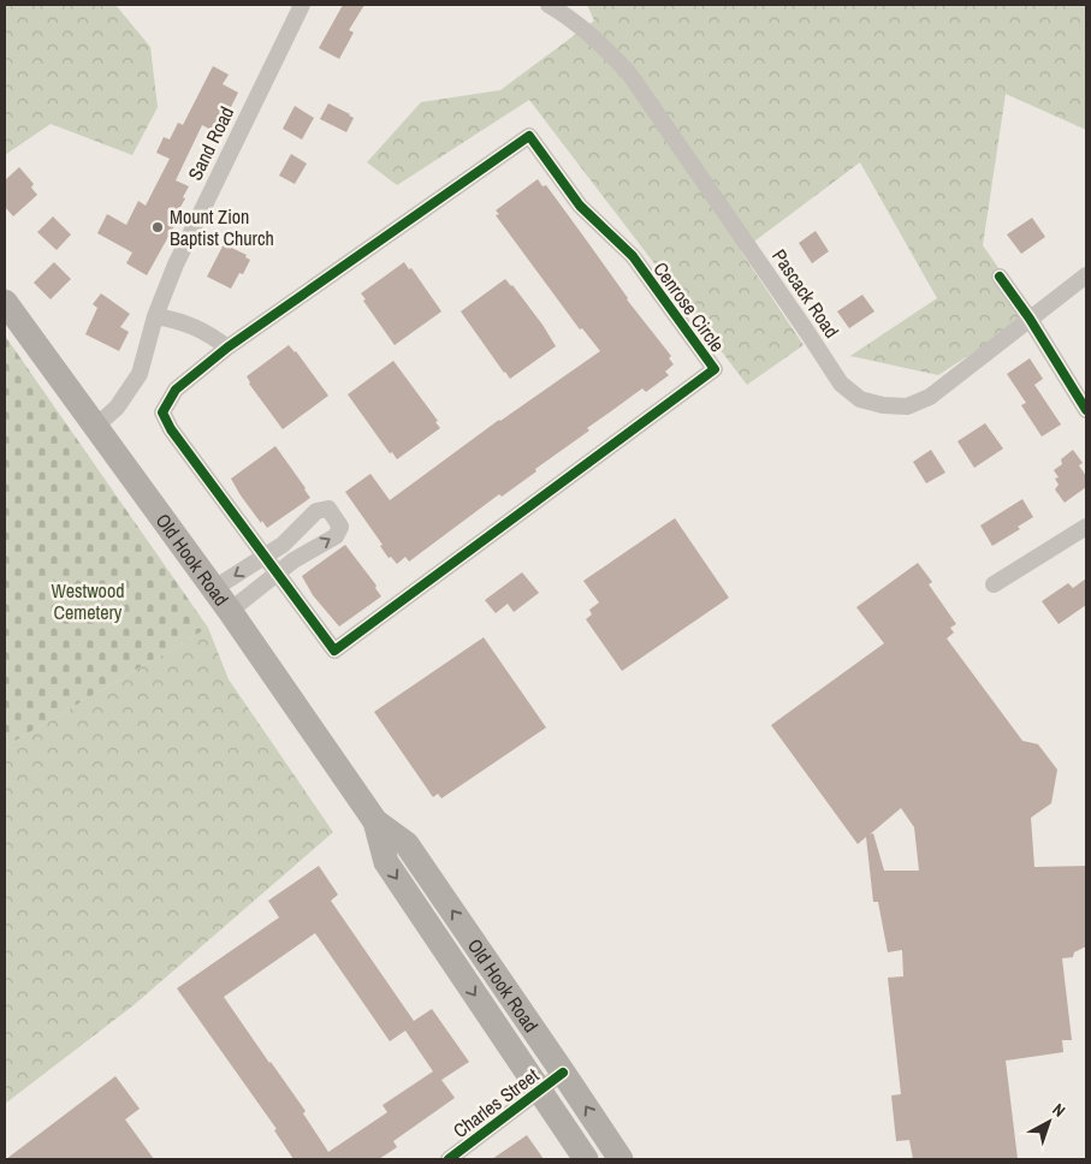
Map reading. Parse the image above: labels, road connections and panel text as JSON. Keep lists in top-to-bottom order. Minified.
{"streets":{"main road":["Old Hook Road"],"street":["Sand Road","Pascack Road","Cenrose Circle","Charles Street"]},"crossings":[["Sand Road","Old Hook Road"],["Old Hook Road","Charles Street"]],"parks":["Westwood Cemetery"],"places":["Mount Zion Baptist Church"],"north":"top right"}
